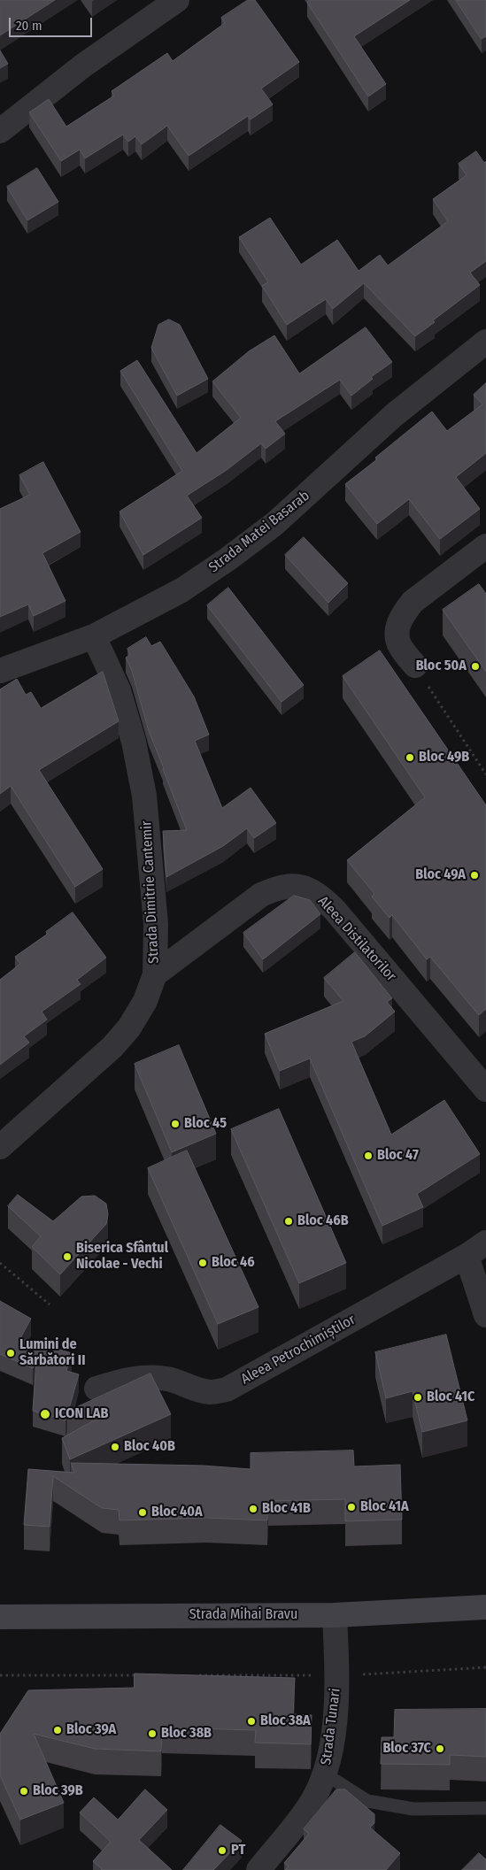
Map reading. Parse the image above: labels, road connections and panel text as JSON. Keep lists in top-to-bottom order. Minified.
{"streets":{"main road":["Strada Mihai Bravu"],"street":["Strada Matei Basarab","Strada Dimitrie Cantemir","Aleea Distilatorilor","Aleea Petrochimiștilor","Strada Tunari"]},"crossings":[["Strada Matei Basarab","Strada Dimitrie Cantemir"],["Strada Dimitrie Cantemir","Aleea Distilatorilor"],["Strada Mihai Bravu","Strada Tunari"]],"places":["Bloc 50A","Bloc 49B","Bloc 49A","Bloc 45","Bloc 47","Bloc 46B","Biserica Sfântul Nicolae - Vechi","Bloc 46","Lumini de Sărbători II","Bloc 41C","ICON LAB","Bloc 40B","Bloc 41A","Bloc 41B","Bloc 40A","Bloc 38A","Bloc 39A","Bloc 38B","Bloc 37C","Bloc 39B","PT"],"scale_bar":"20 m"}
